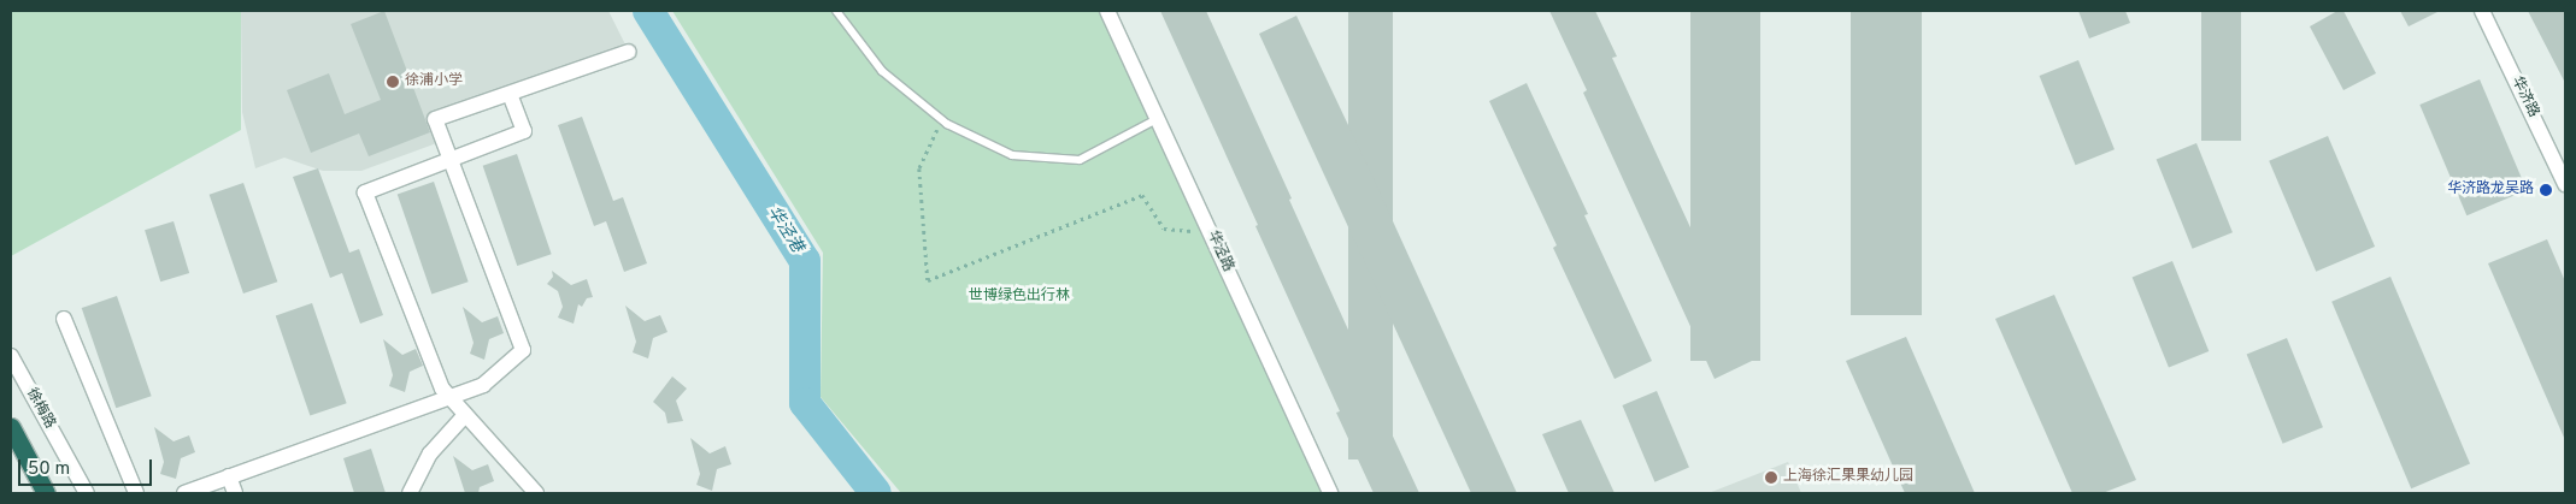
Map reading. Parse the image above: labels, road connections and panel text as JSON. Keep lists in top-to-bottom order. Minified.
{"streets":{"street":["华济路","华泾路","徐梅路"]},"water":["华泾港"],"parks":["世博绿色出行林"],"places":["徐浦小学","华济路龙吴路","上海徐汇果果幼儿园"],"scale_bar":"50 m"}
